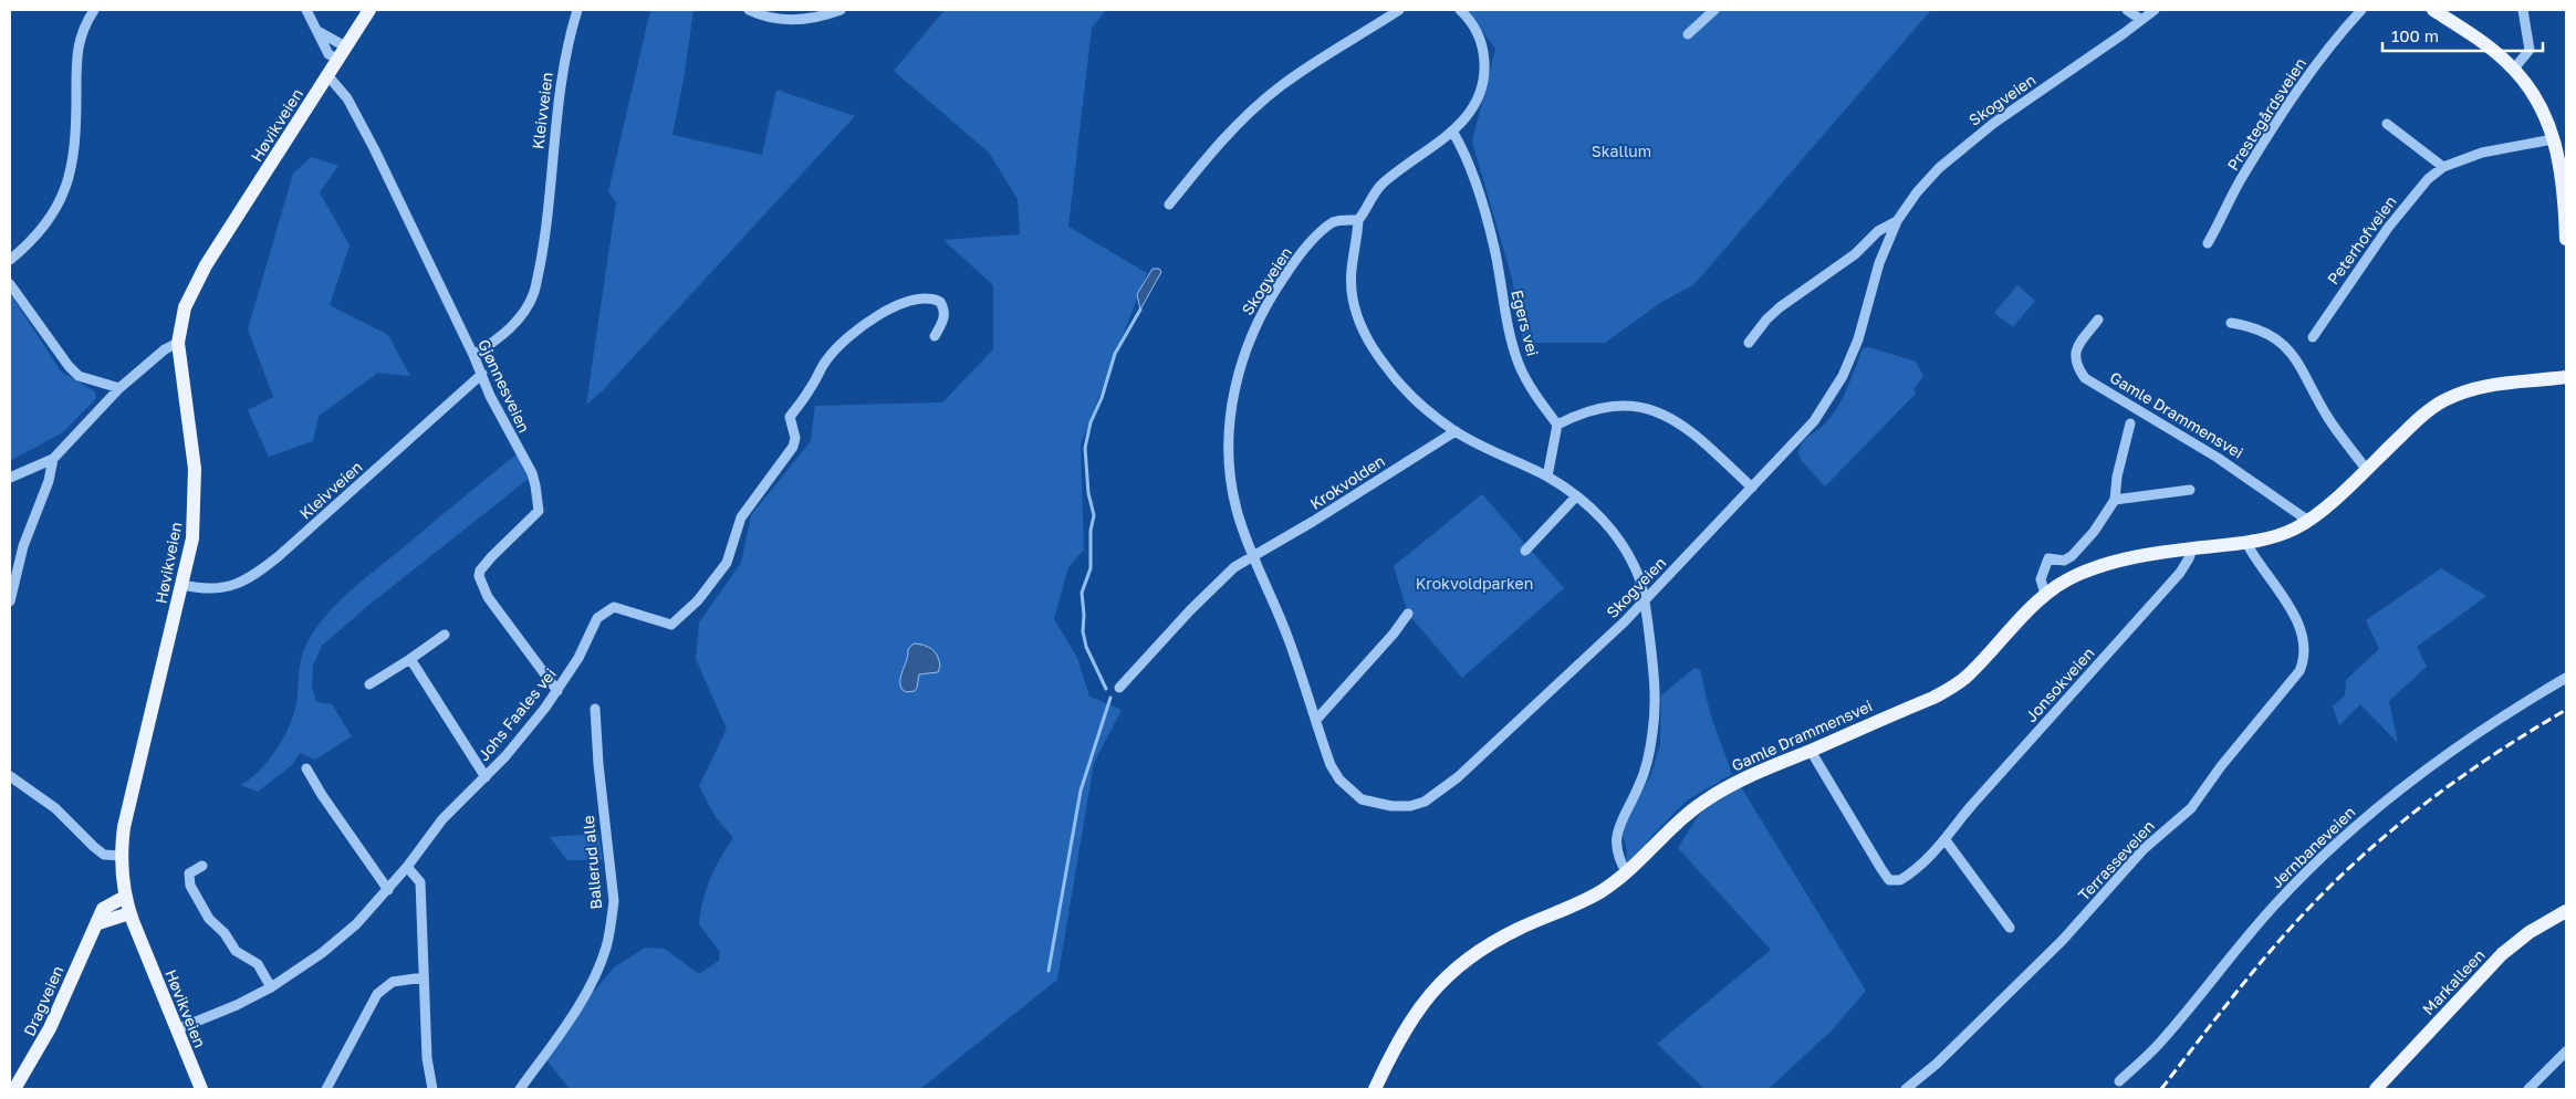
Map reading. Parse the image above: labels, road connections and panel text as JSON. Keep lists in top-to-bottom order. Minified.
{"streets":{"main road":["Høvikveien","Gamle Drammensvei","Markalleen","Dragveien"],"street":["Skogveien","Kleivveien","Prestegårdsveien","Peterhofveien","Egers vei","Gjønnesveien","Krokvolden","Jonsokveien","Johs Faales vei","Jernbaneveien","Terrasseveien","Ballerud alle"]},"crossings":[["Skogveien","Krokvolden"],["Kleivveien","Høvikveien"],["Kleivveien","Gjønnesveien"],["Høvikveien","Gjønnesveien"],["Høvikveien","Johs Faales vei"],["Høvikveien","Dragveien"],["Gjønnesveien","Johs Faales vei"],["Gamle Drammensvei","Jonsokveien"],["Gamle Drammensvei","Terrasseveien"]],"parks":["Skallum","Krokvoldparken"],"scale_bar":"100 m"}
